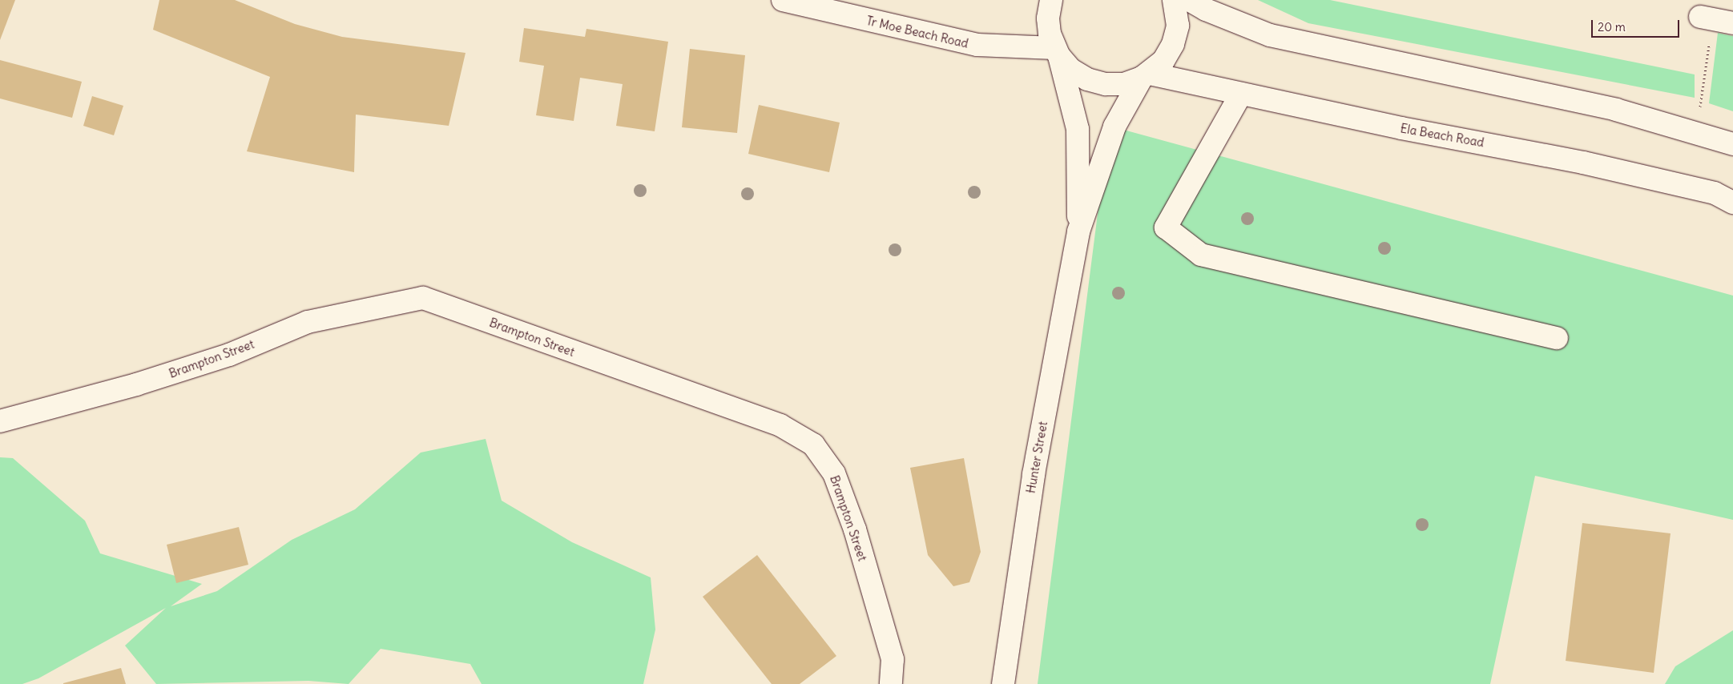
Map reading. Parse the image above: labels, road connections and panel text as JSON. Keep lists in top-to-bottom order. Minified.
{"streets":{"main road":["Tr Moe Beach Road","Ela Beach Road","Brampton Street","Hunter Street"]},"crossings":[["Tr Moe Beach Road","Hunter Street"],["Ela Beach Road","Hunter Street"]],"scale_bar":"20 m"}
